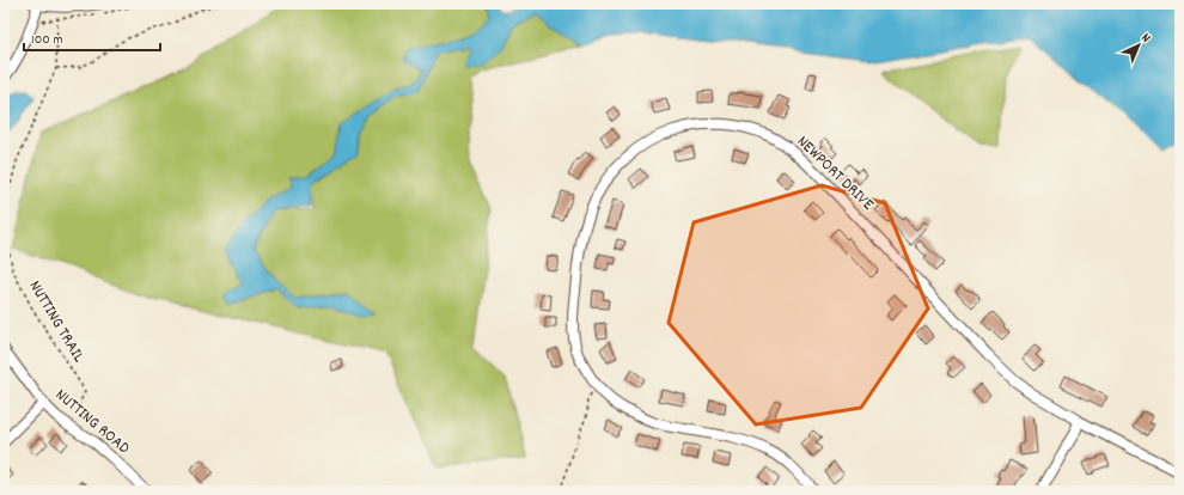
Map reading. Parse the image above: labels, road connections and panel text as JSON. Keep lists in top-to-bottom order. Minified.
{"streets":{"street":["NEWPORT DRIVE","NUTTING ROAD"],"path":["NUTTING TRAIL"]},"crossings":[["NUTTING TRAIL","NUTTING ROAD"]],"scale_bar":"100 m","north":"top right"}
